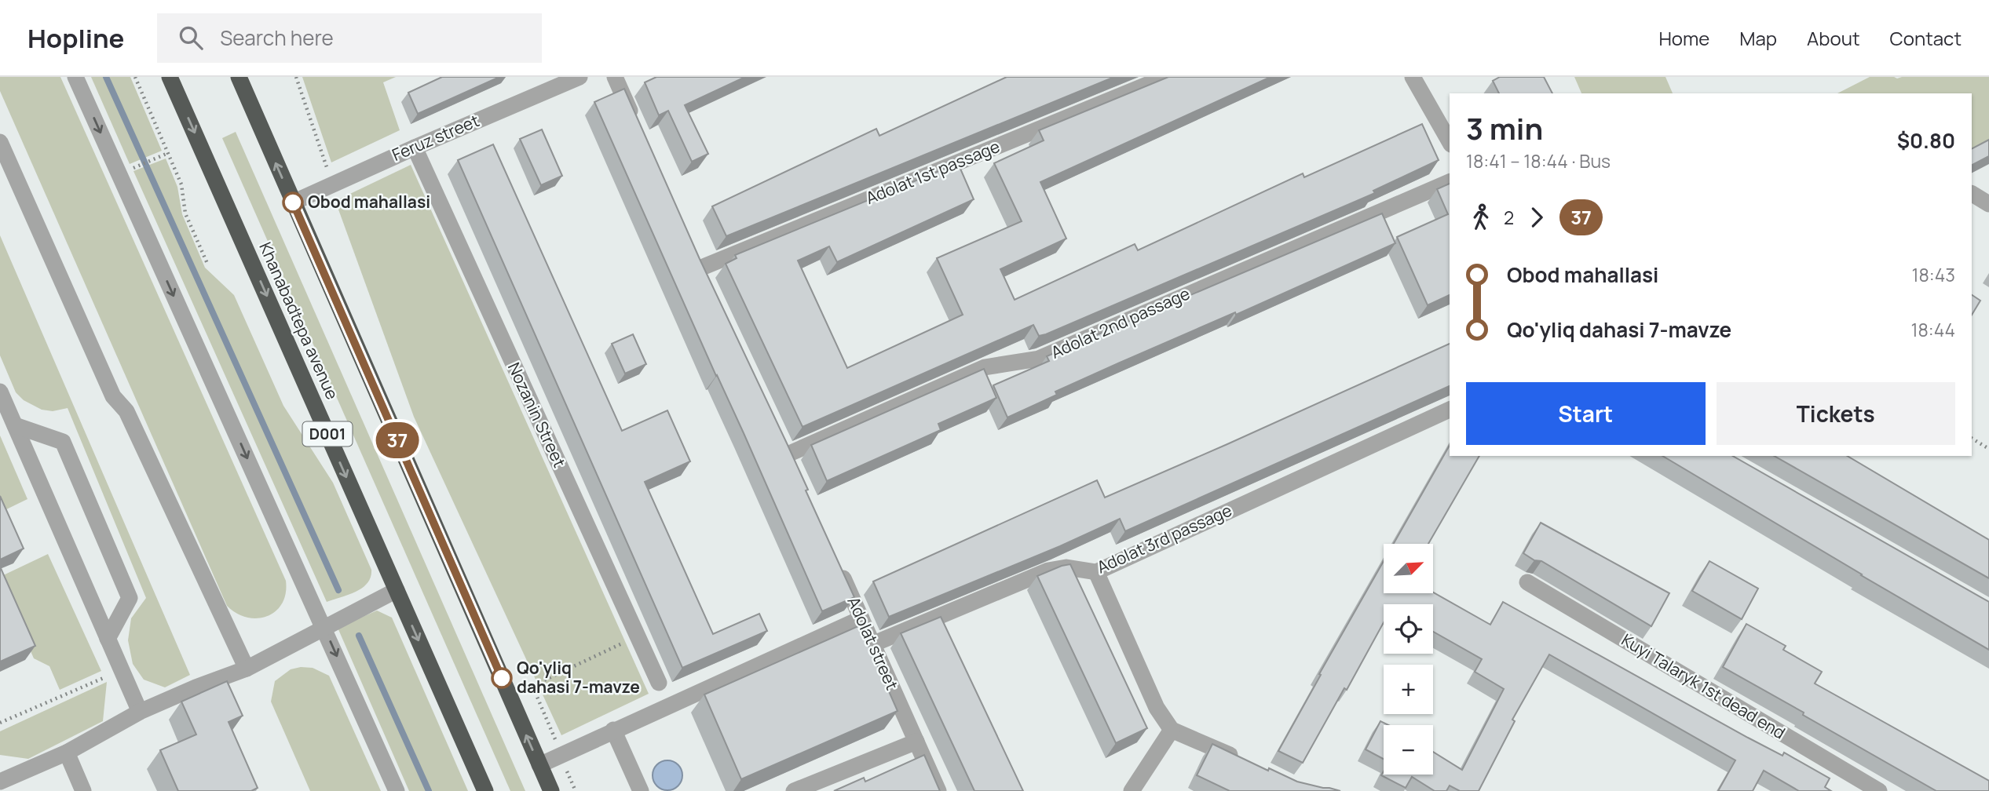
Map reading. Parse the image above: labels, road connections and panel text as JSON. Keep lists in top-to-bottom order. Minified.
{"streets":{"highway":["Khanabadtepa avenue","D001"],"street":["Feruz street","Adolat 1st passage","Adolat 2nd passage","Nozanin Street","Adolat 3rd passage","Adolat street","Kuyi Talaryk 1st dead end"]},"crossings":[["Feruz street","Nozanin Street"],["Adolat 3rd passage","Adolat street"]],"places":["Obod mahallasi","Qo'yliq dahasi 7-mavze"],"lines":["bus line 37"],"north":"top right","page":{"header":"Hopline","search":"Search here","nav":["Home","Map","About","Contact"],"on_map":"37","heading":["3 min","18:41 – 18:44 · Bus","$0.80"],"legs":["2","37"],"list":[{"name":"Obod mahallasi","value":"18:43"},{"name":"Qo'yliq dahasi 7-mavze","value":"18:44"}],"buttons":["Start","Tickets"],"map_buttons":["+","−"]}}
